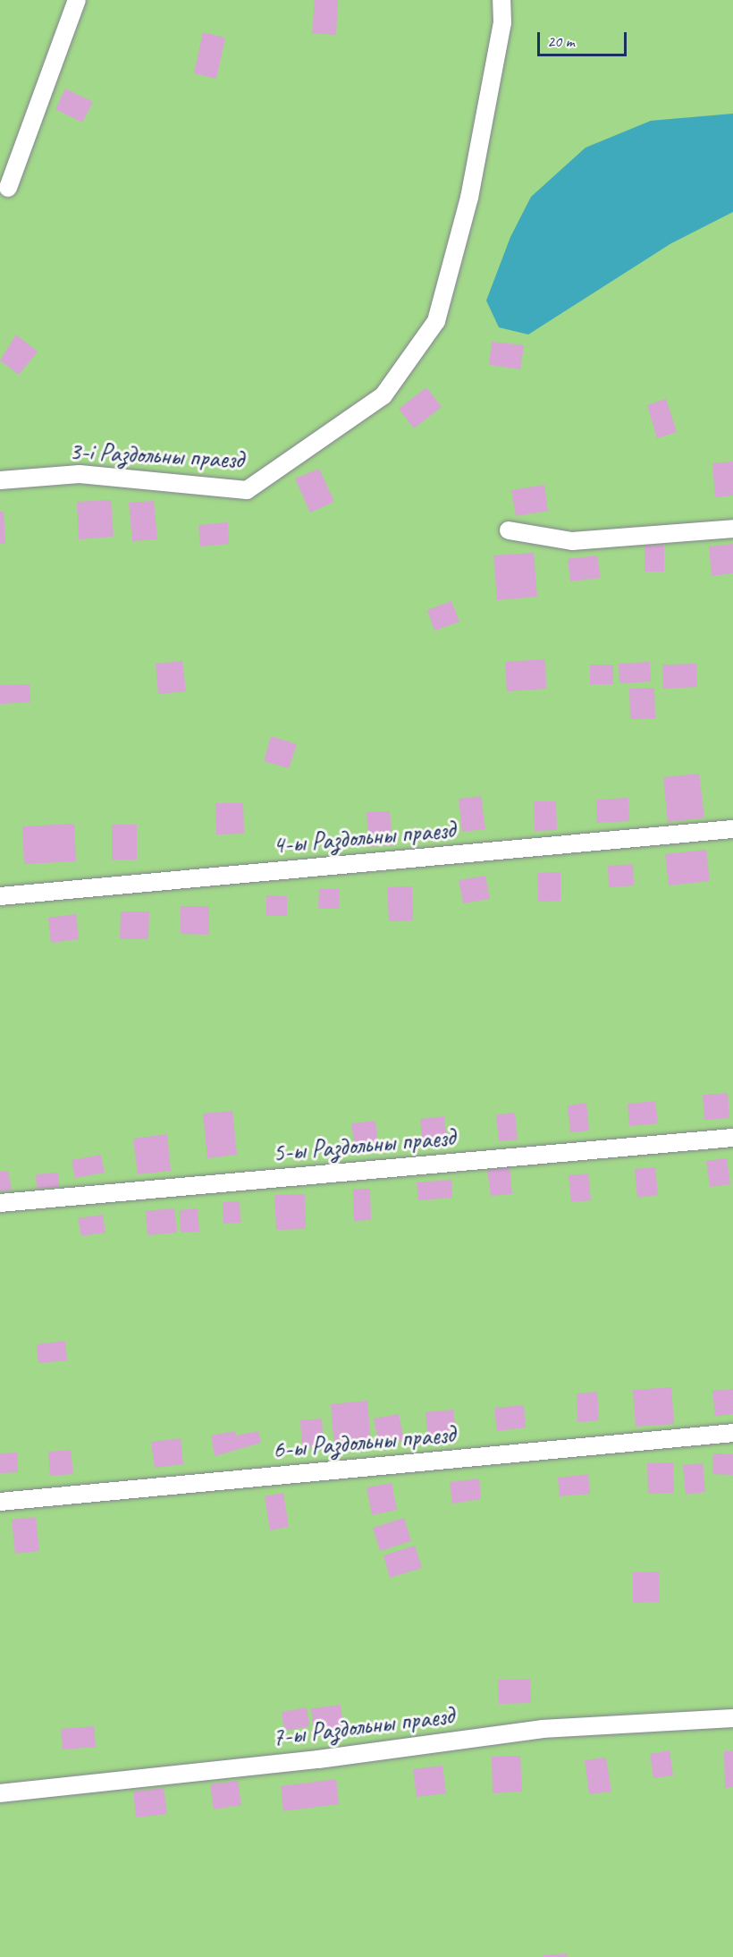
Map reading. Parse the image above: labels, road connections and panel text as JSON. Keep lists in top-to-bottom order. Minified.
{"streets":{"lane":["3-і Раздольны праезд","4-ы Раздольны праезд","5-ы Раздольны праезд","6-ы Раздольны праезд","7-ы Раздольны праезд"]},"scale_bar":"20 m"}
